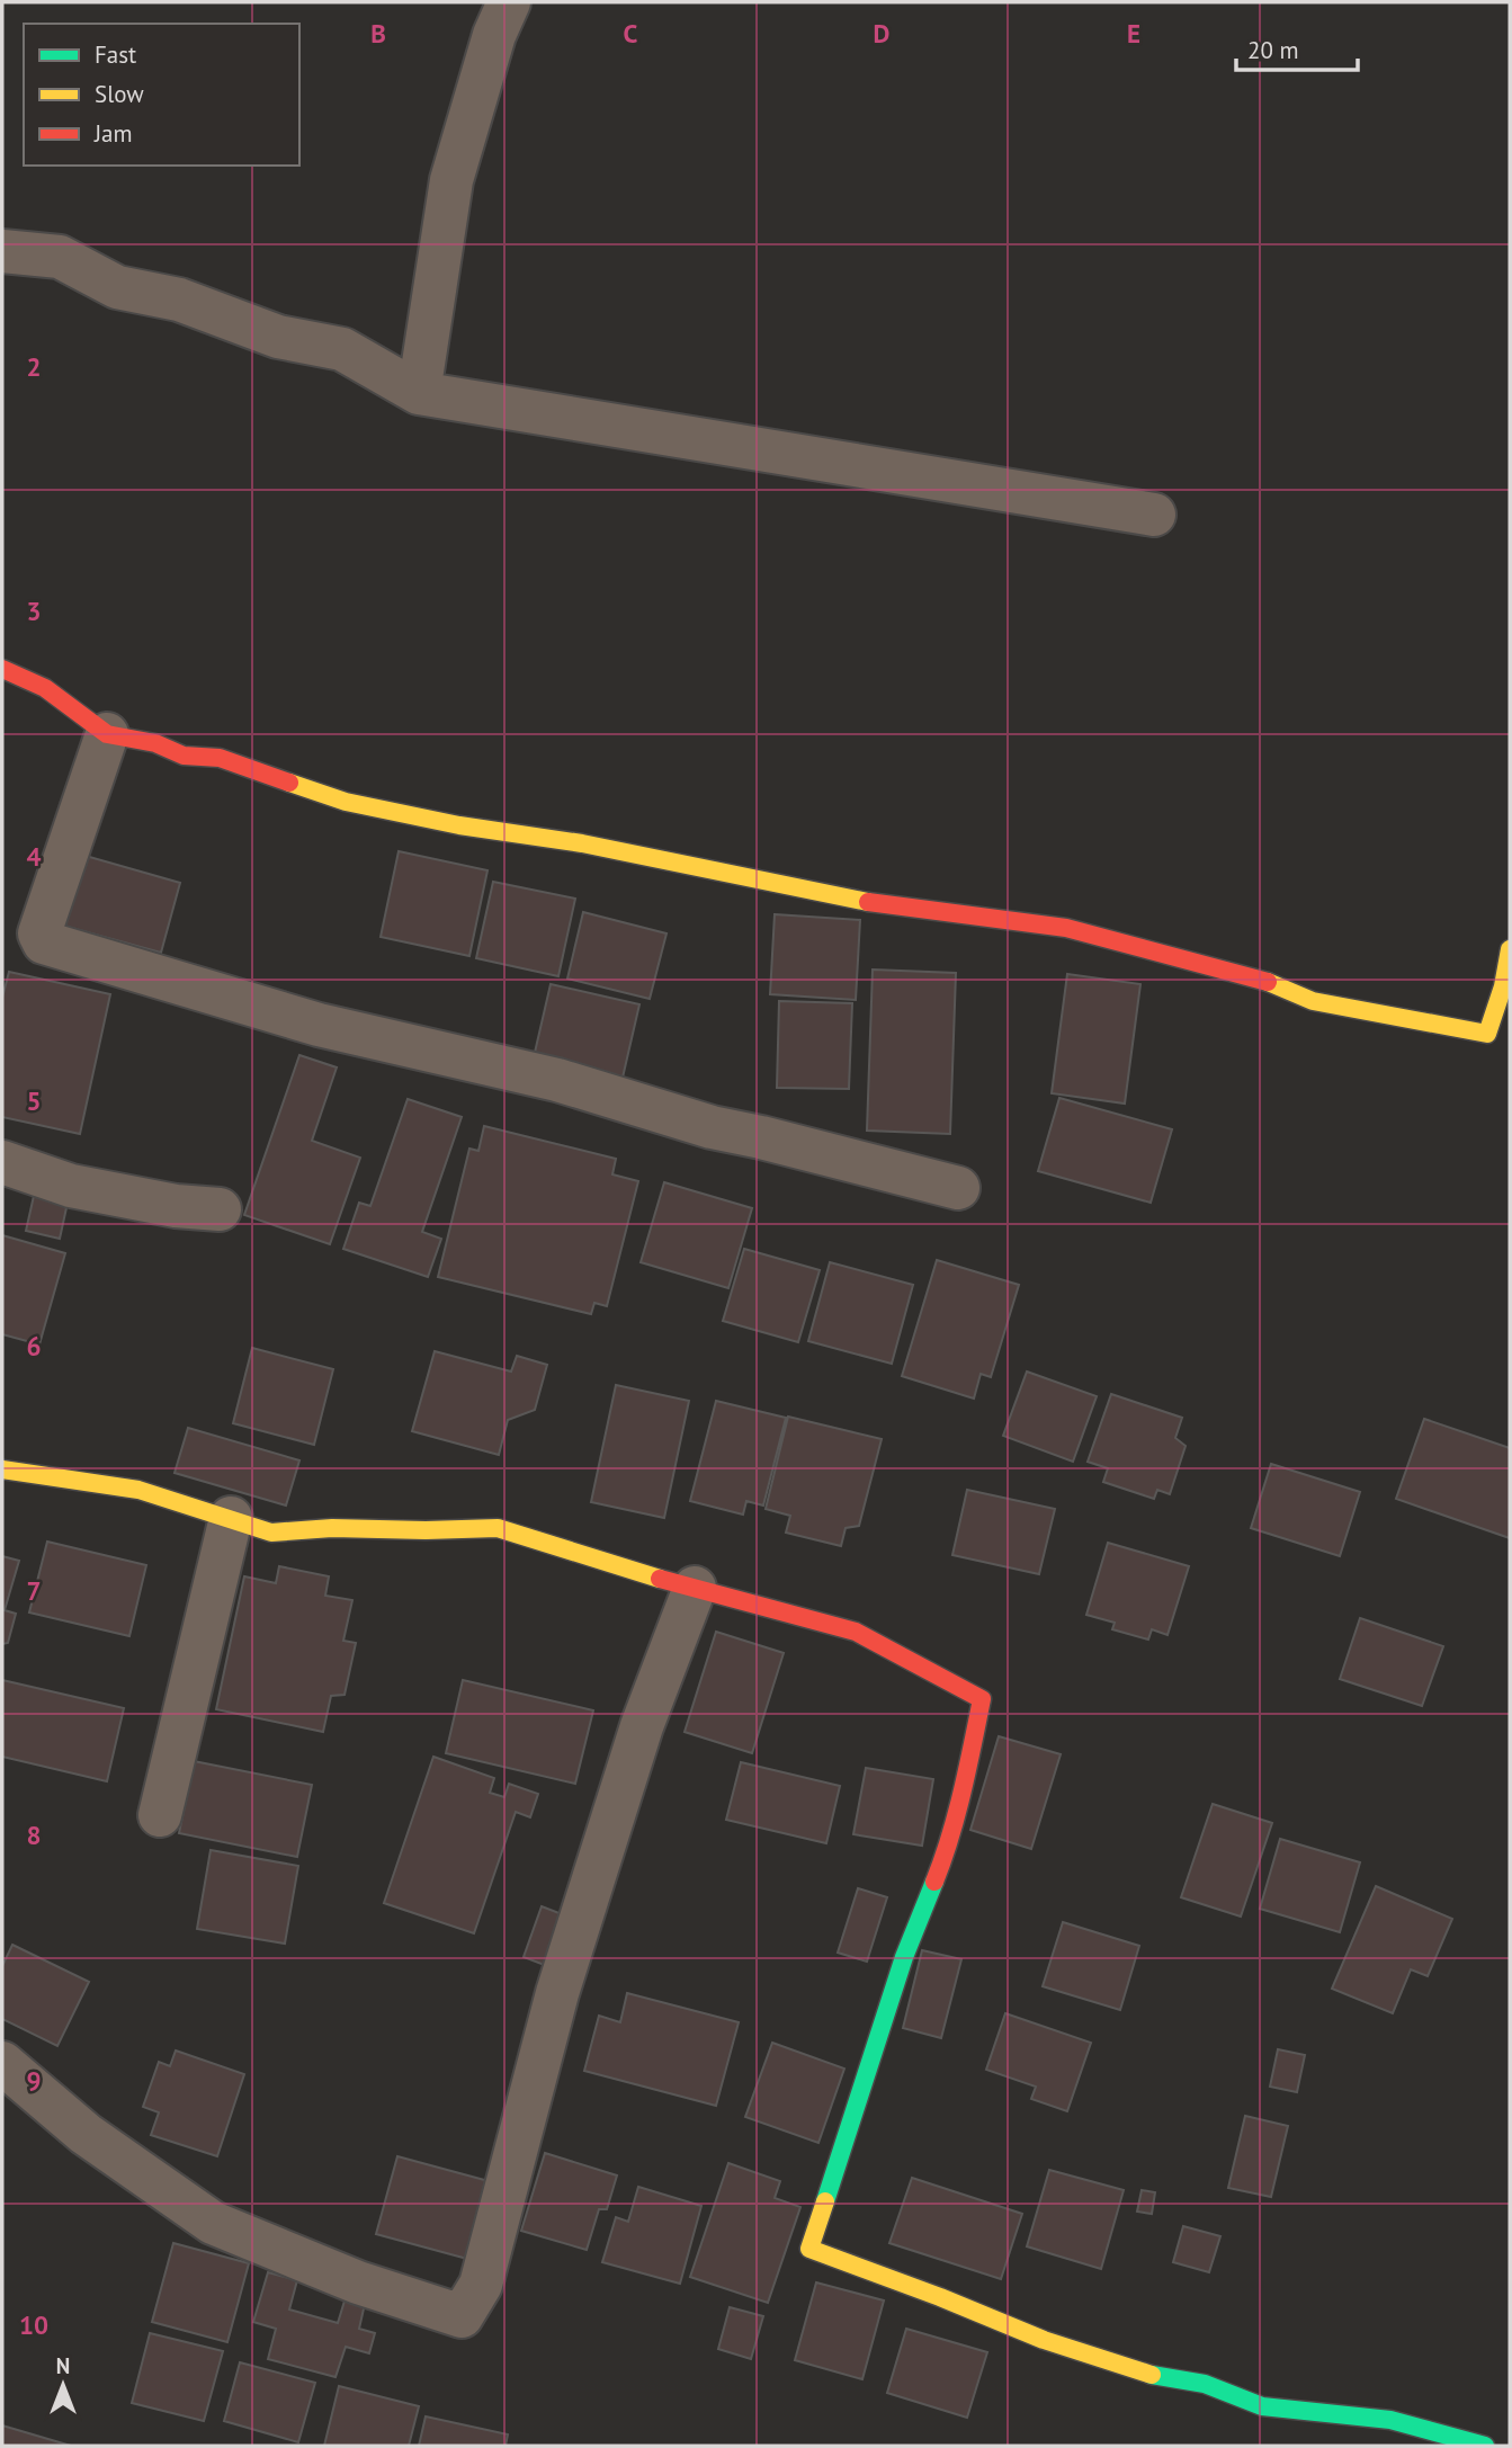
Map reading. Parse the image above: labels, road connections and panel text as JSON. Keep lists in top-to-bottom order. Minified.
{"legend":["Fast","Slow","Jam"],"scale_bar":"20 m","north":"top","grid":{"columns":["B","C","D","E"],"rows":["2","3","4","5","6","7","8","9","10"]}}
